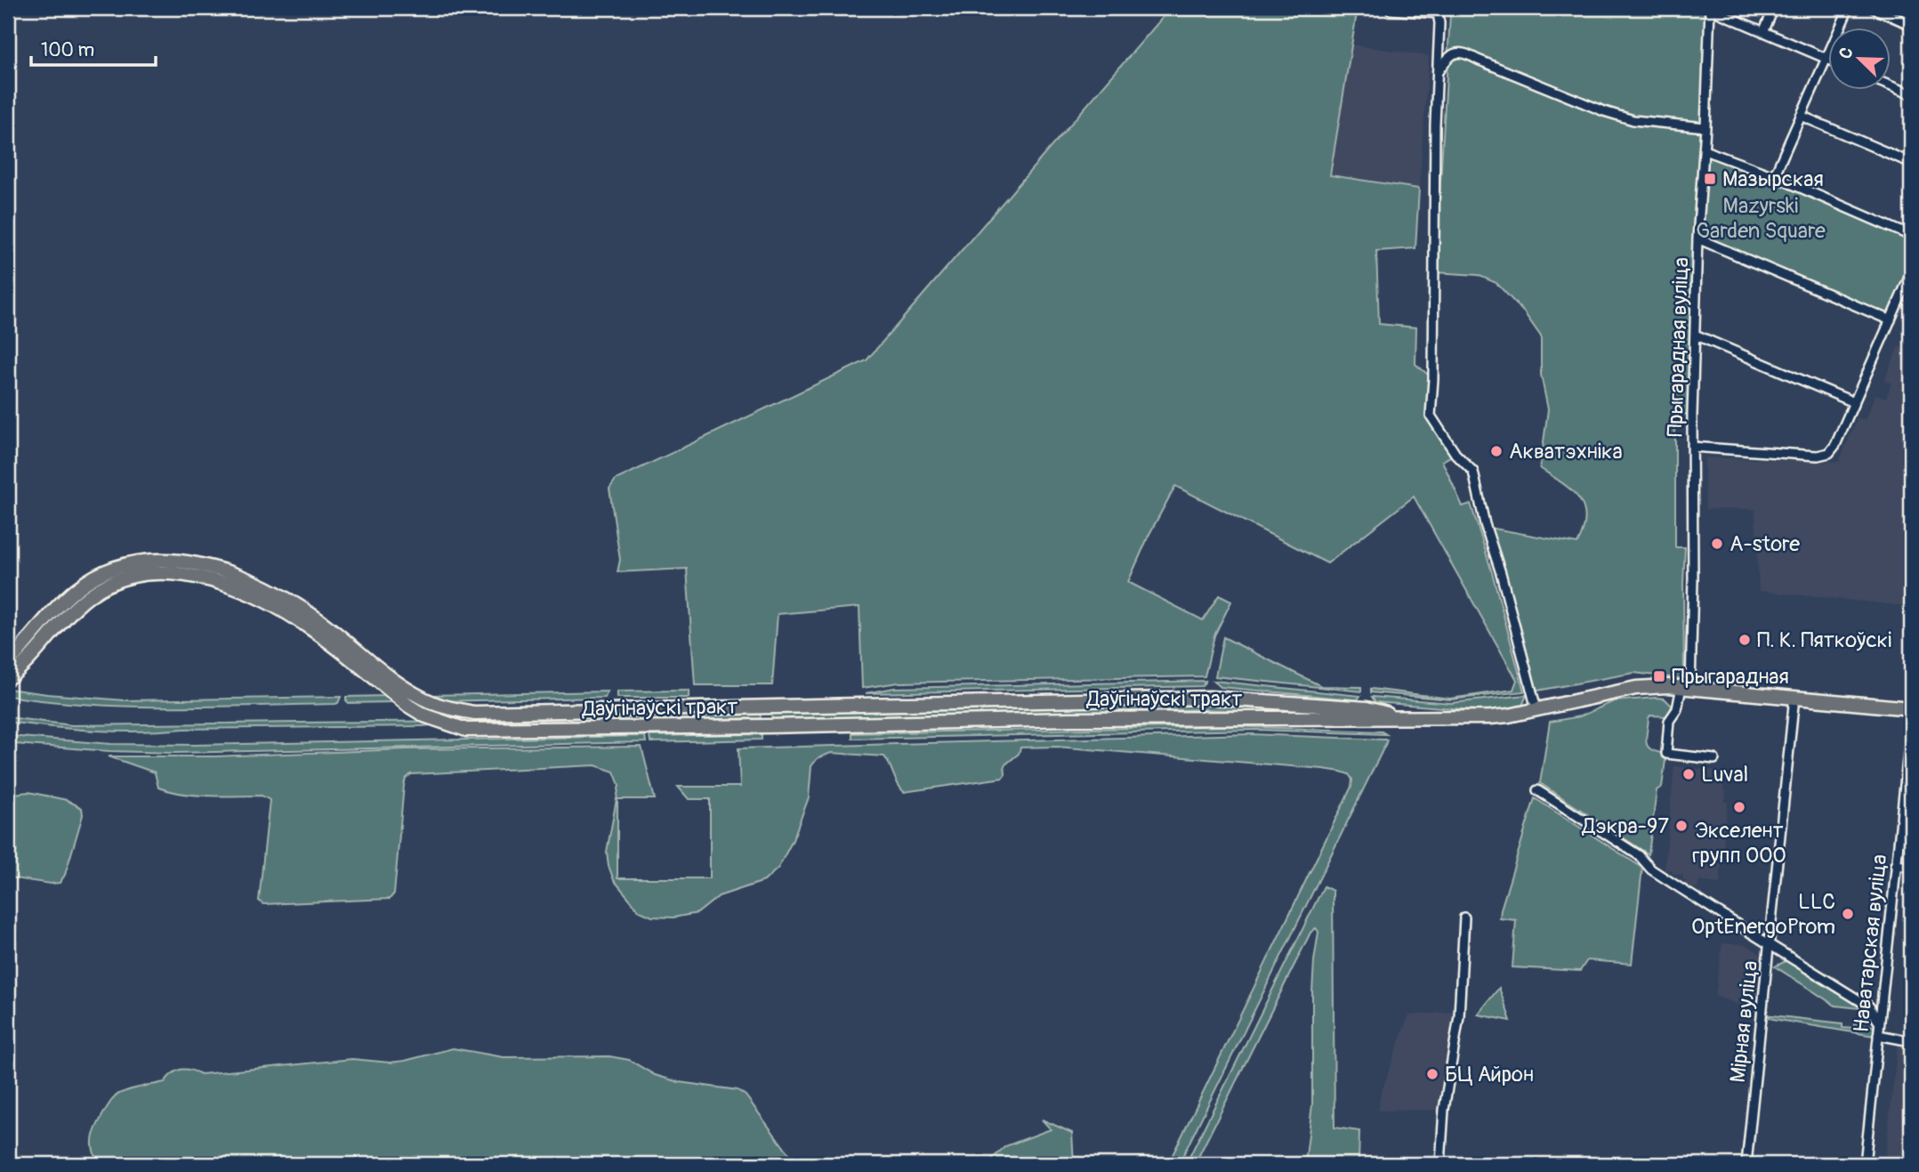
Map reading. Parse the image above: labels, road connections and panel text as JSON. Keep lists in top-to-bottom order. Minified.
{"streets":{"main road":["Даўгінаўскі тракт"],"street":["Прыгарадная вуліца","Наватарская вуліца","Мірная вуліца"]},"crossings":[["Прыгарадная вуліца","Даўгінаўскі тракт"],["Даўгінаўскі тракт","Мірная вуліца"]],"parks":["Mazyrski Garden Square"],"places":{"transit":["Мазырская","Прыгарадная"],"other":["Акватэхніка","А-store","П. К. Пяткоўскі","Luval","Экселент групп ООО","Дэкра-97","LLC OptEnergoProm","БЦ Айрон"]},"scale_bar":"100 m","north":"top left"}
